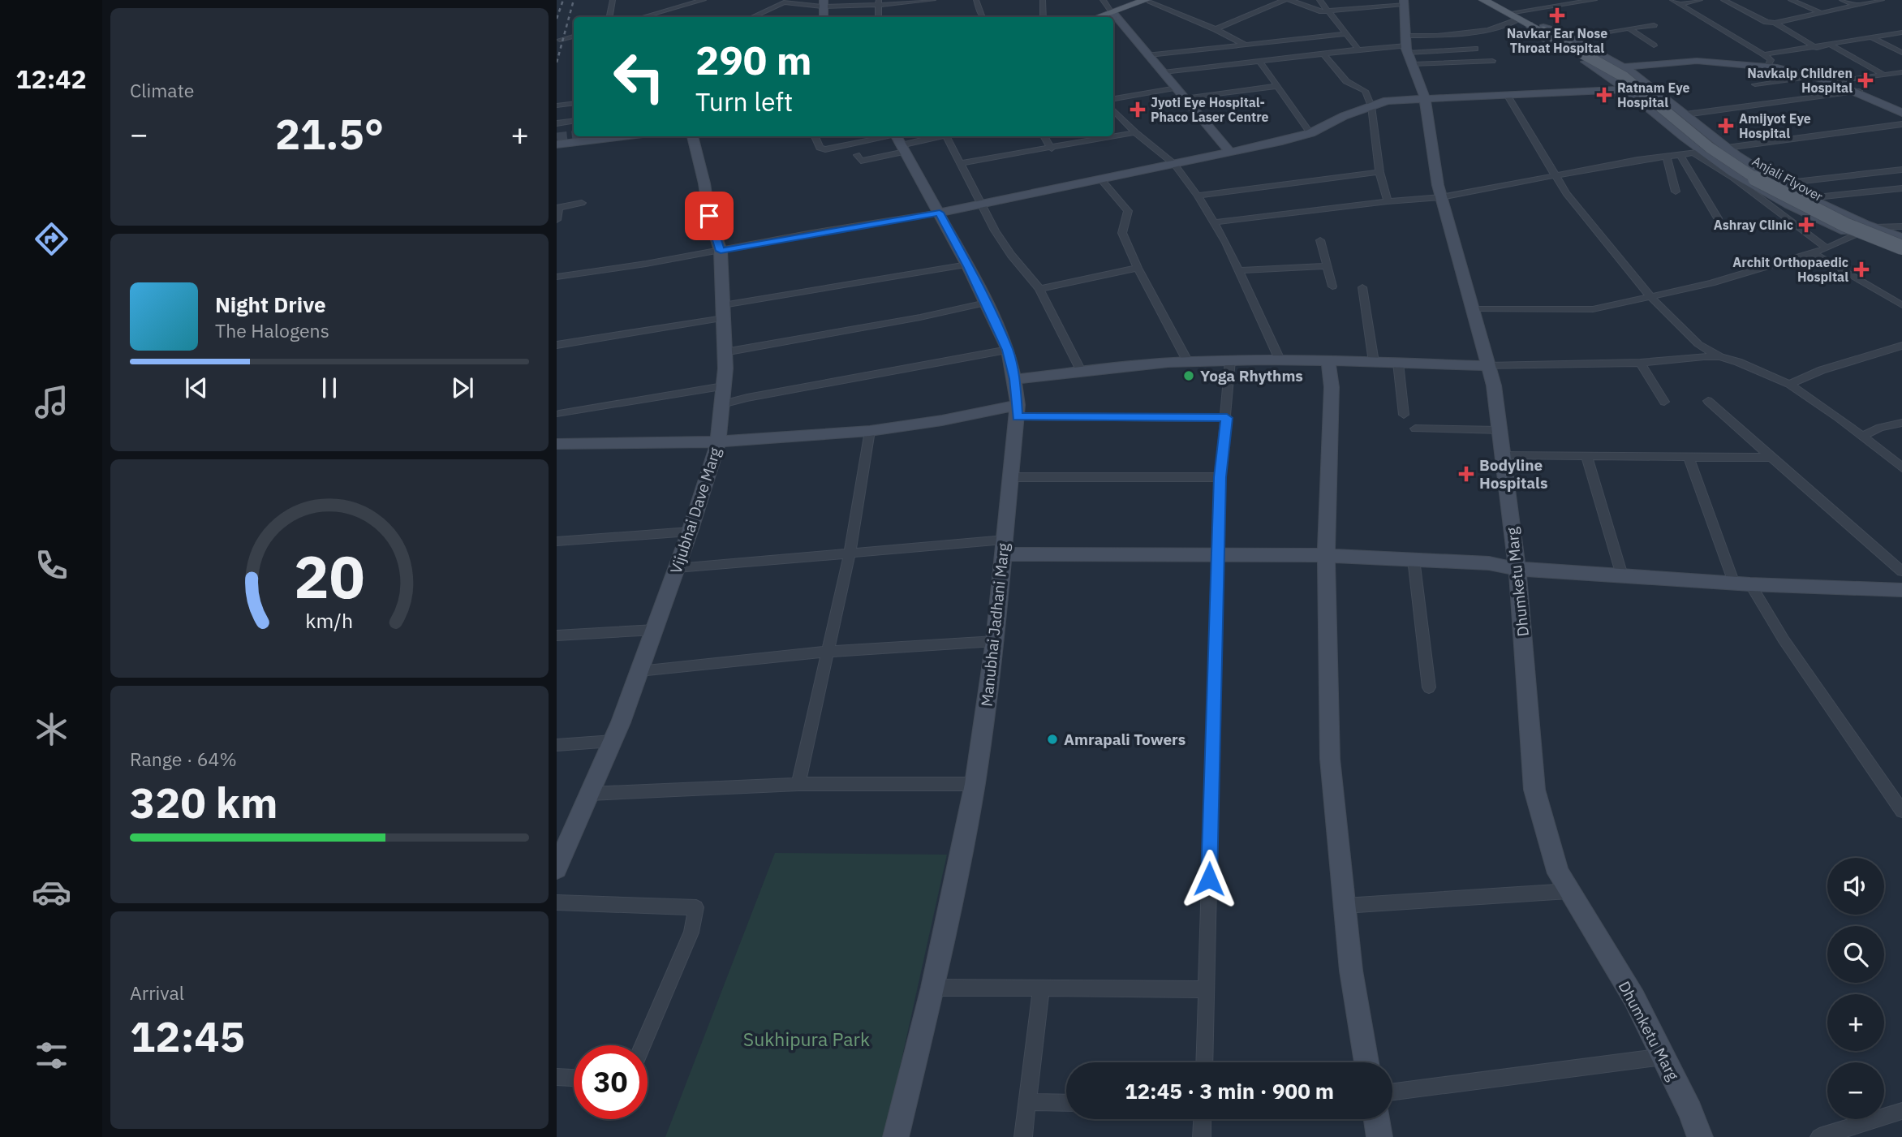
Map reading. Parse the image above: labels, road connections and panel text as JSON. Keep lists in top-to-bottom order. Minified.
{"streets":{"main road":["Anjali Flyover"],"street":["Vijubhai Dave Marg","Dhumketu Marg","Manubhai Jadhani Marg"]},"parks":["Sukhipura Park"],"places":{"health":["Navkar Ear Nose Throat Hospital","Navkalp Children Hospital","Ratnam Eye Hospital","Jyoti Eye Hospital- Phaco Laser Centre","Amijyot Eye Hospital","Ashray Clinic","Archit Orthopaedic Hospital","Bodyline Hospitals"],"other":["Yoga Rhythms","Amrapali Towers"]},"page":{"tabs":"12:42","tile":["Climate",["Range · 64%","320 km"],["Arrival","12:45"]],"turn":["290 m","Turn left"],"heat":["−","21.5°","+"],"song":["Night Drive","The Halogens"],"map_buttons":["+","−"],"limit":"30","trip":"12:45 · 3 min · 900 m","gauge":["20","km/h"]}}
